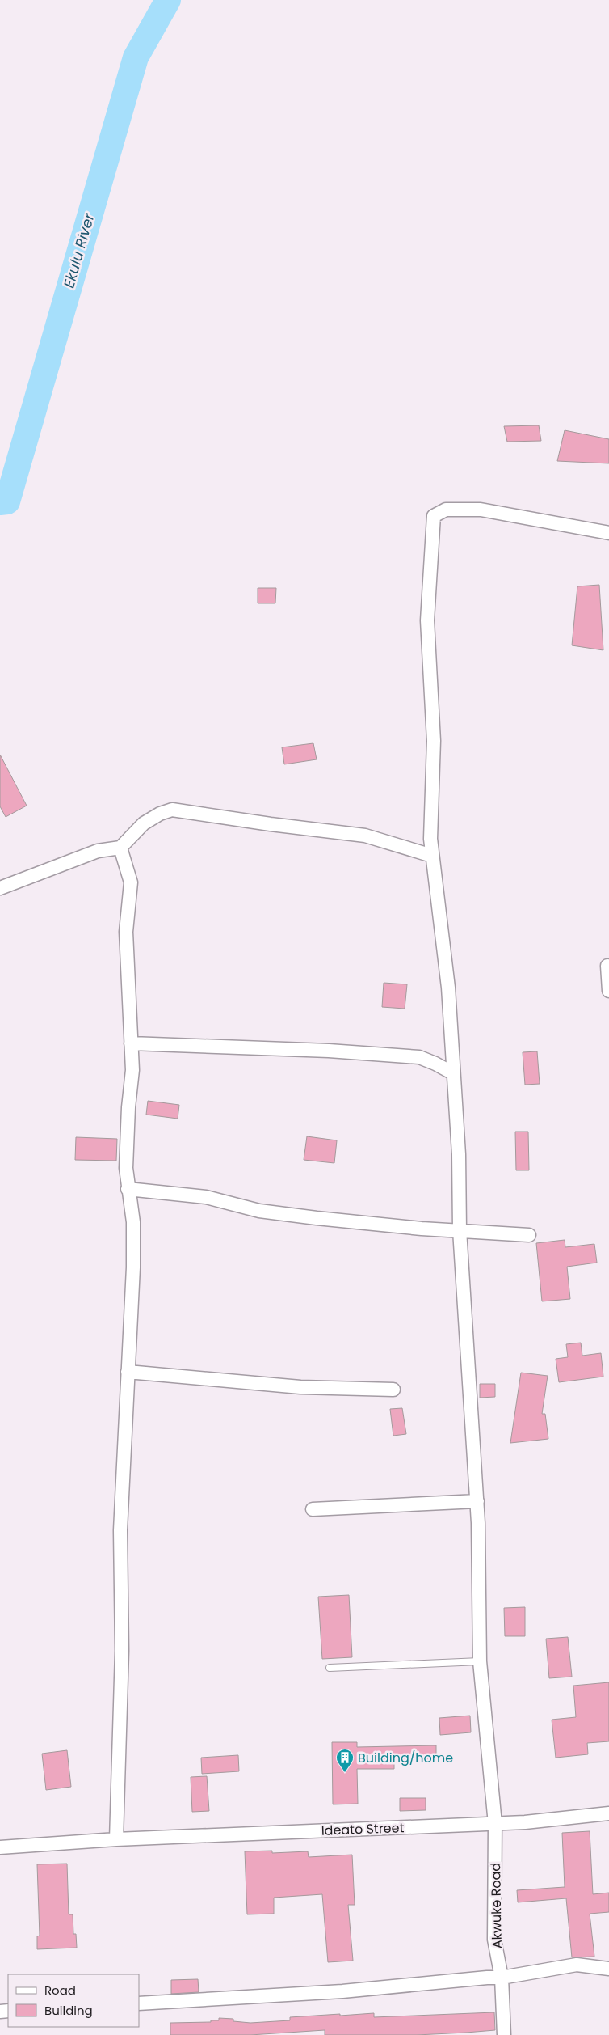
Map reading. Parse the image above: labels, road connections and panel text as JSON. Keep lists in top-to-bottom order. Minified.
{"streets":{"street":["Ideato Street","Akwuke Road"]},"crossings":[["Ideato Street","Akwuke Road"]],"water":["Ekulu River"],"places":{"building":["Building/home"]},"legend":["Road","Building"]}
